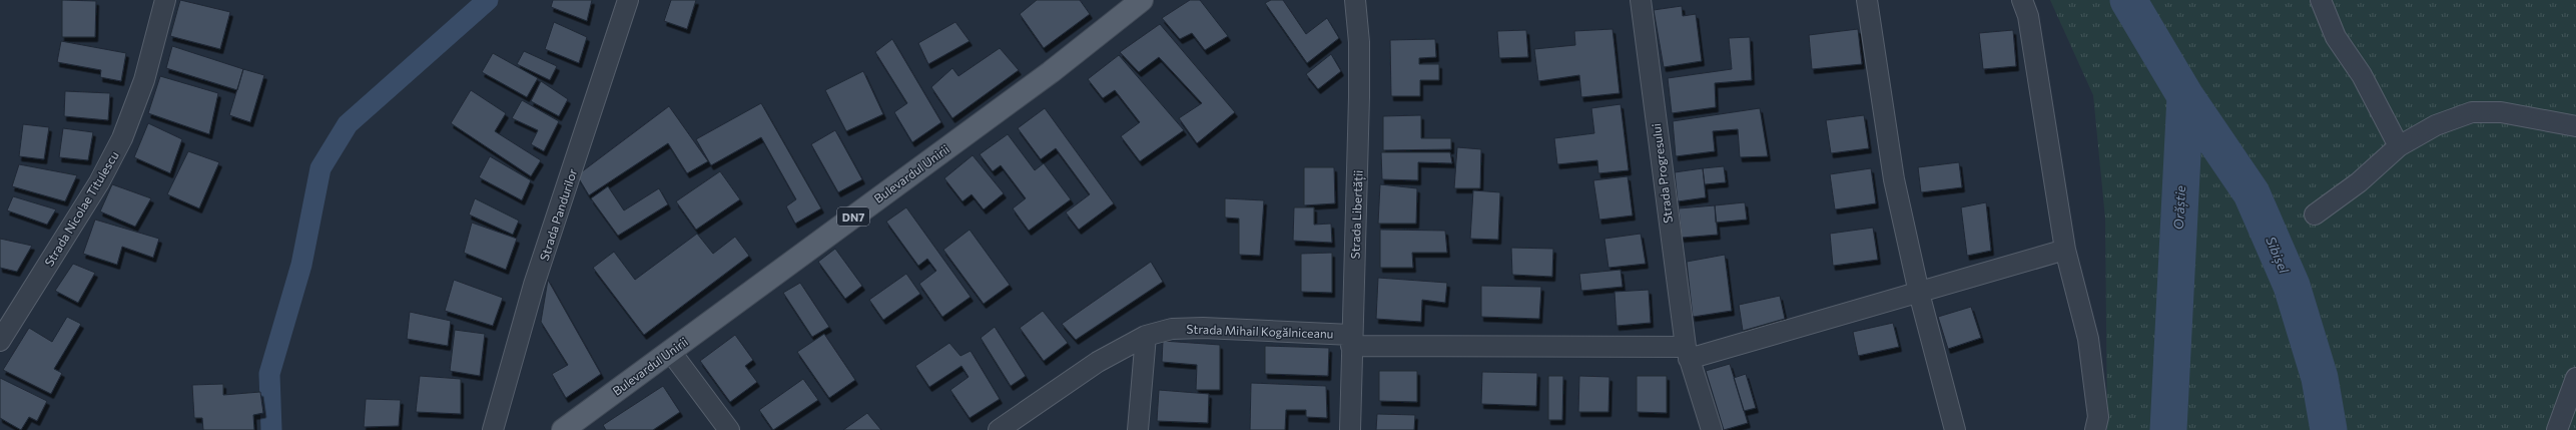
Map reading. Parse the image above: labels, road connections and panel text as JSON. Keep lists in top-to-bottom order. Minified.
{"streets":{"main road":["Bulevardul Unirii","DN7"],"street":["Strada Progresului","Strada Nicolae Titulescu","Strada Pandurilor","Strada Libertății","Strada Mihail Kogălniceanu"]},"crossings":[["Strada Libertății","Strada Mihail Kogălniceanu"]],"water":["Orăștie","Sibișel"]}
